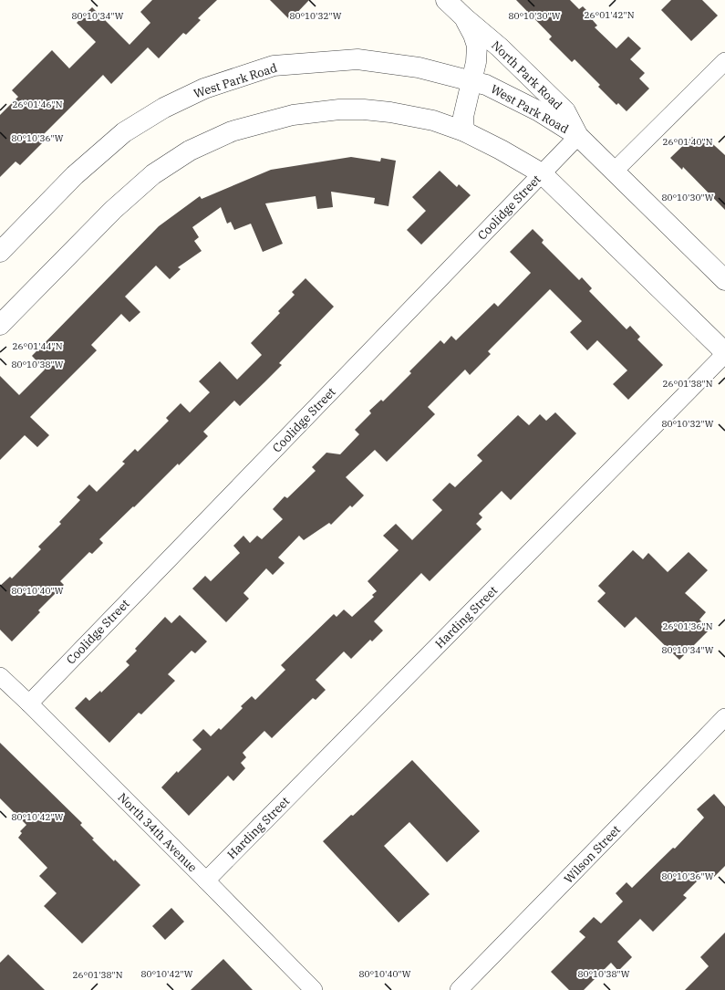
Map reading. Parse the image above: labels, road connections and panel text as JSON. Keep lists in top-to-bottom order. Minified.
{"streets":{"street":["North Park Road","West Park Road","Coolidge Street","Harding Street","North 34th Avenue","Wilson Street"]},"crossings":[["North Park Road","West Park Road"],["North Park Road","Coolidge Street"],["West Park Road","Coolidge Street"],["Coolidge Street","North 34th Avenue"],["Harding Street","North 34th Avenue"]],"coordinates":["26°01'42\"N","80°10'34\"W","80°10'32\"W","80°10'30\"W","26°01'46\"N","80°10'36\"W","26°01'40\"N","26°01'44\"N","80°10'38\"W","26°01'38\"N","80°10'40\"W","26°01'36\"N","80°10'42\"W"]}
